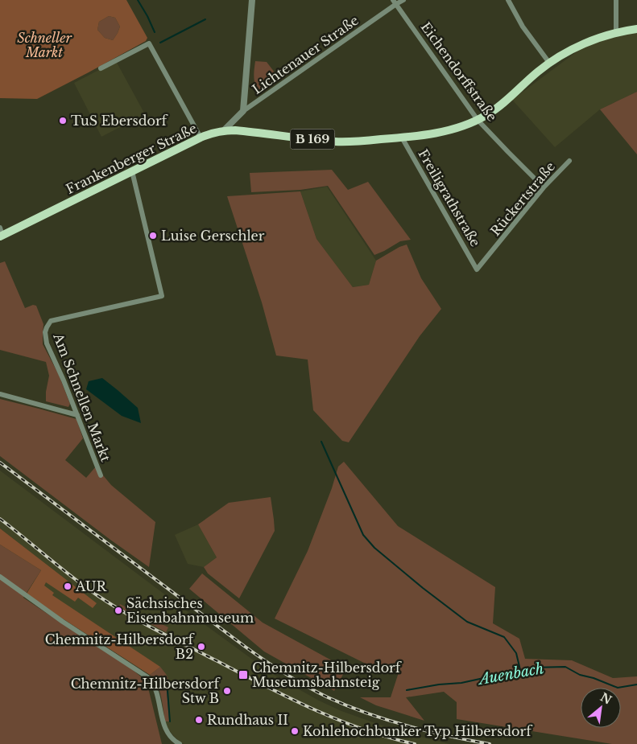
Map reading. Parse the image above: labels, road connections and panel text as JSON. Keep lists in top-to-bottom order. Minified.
{"streets":{"main road":["B 169","Frankenberger Straße"],"street":["Lichtenauer Straße","Eichendorffstraße","Freiligrathstraße","Rückertstraße","Am Schnellen Markt"]},"crossings":[["Lichtenauer Straße","Eichendorffstraße"],["Lichtenauer Straße","Frankenberger Straße"],["Eichendorffstraße","Frankenberger Straße"],["Eichendorffstraße","Rückertstraße"],["Frankenberger Straße","Freiligrathstraße"],["Frankenberger Straße","Am Schnellen Markt"],["Freiligrathstraße","Rückertstraße"]],"water":["Auenbach"],"parks":["Schneller Markt"],"places":{"other":["TuS Ebersdorf","Luise Gerschler","AUR","Sächsisches Eisenbahnmuseum","Chemnitz-Hilbersdorf B2","Chemnitz-Hilbersdorf Stw B","Rundhaus II","Kohlehochbunker Typ Hilbersdorf"],"transit":["Chemnitz-Hilbersdorf Museumsbahnsteig"]},"north":"top right"}
